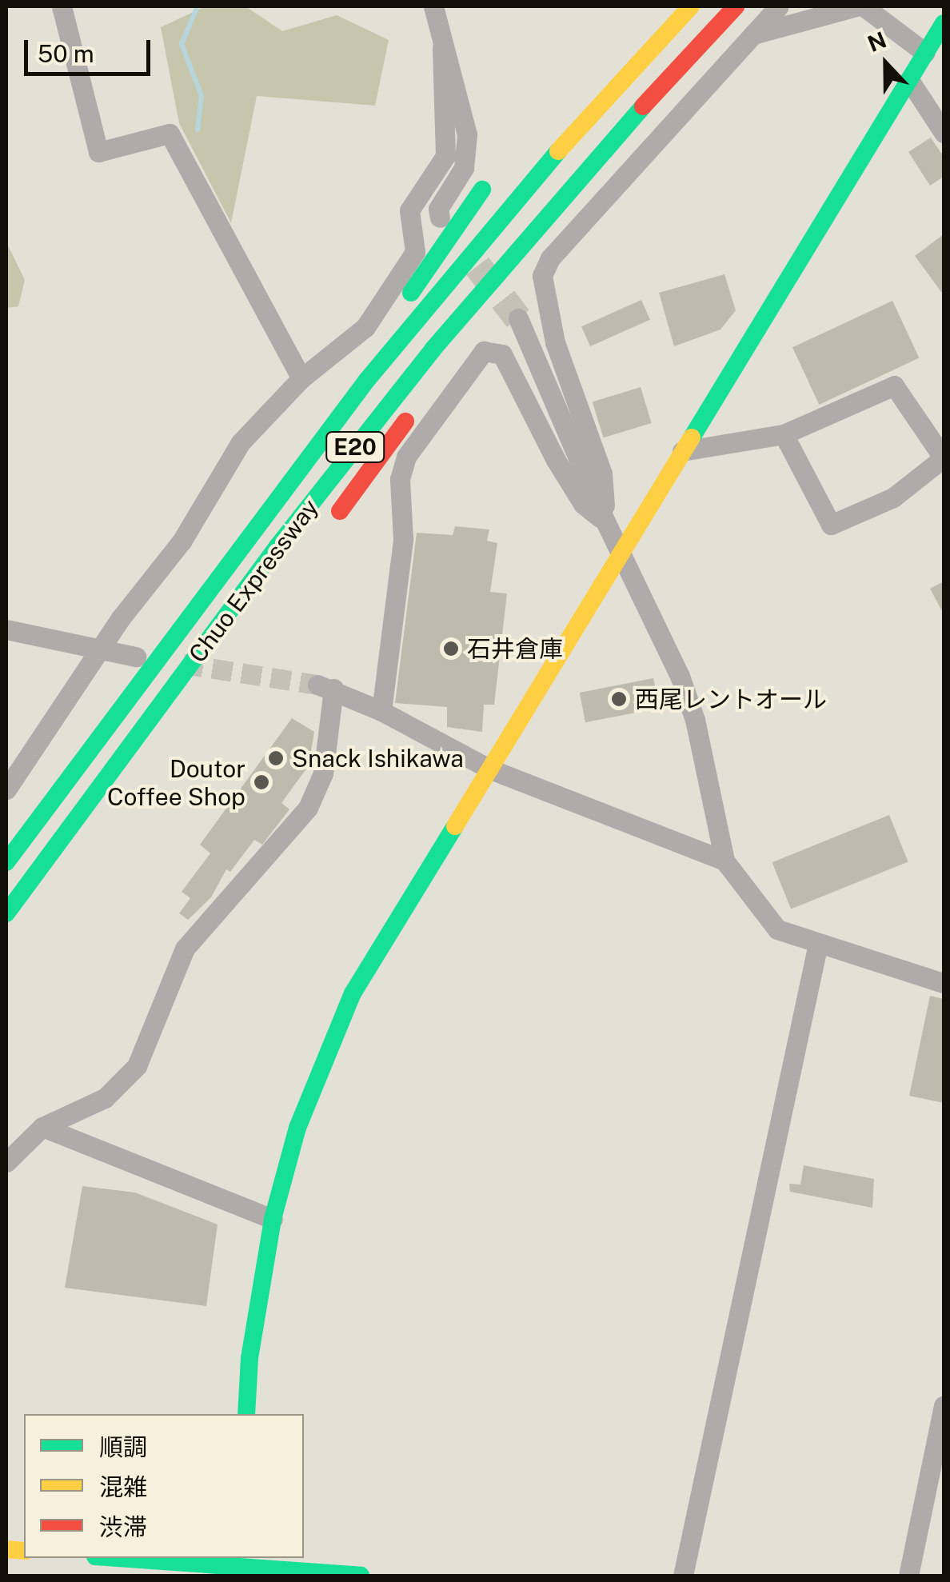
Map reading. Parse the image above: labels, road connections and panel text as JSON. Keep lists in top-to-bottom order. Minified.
{"streets":{"main road":["E20","Chuo Expressway"]},"places":["石井倉庫","西尾レントオール","Snack Ishikawa","Doutor Coffee Shop"],"legend":["順調","混雑","渋滞"],"scale_bar":"50 m","north":"top"}
